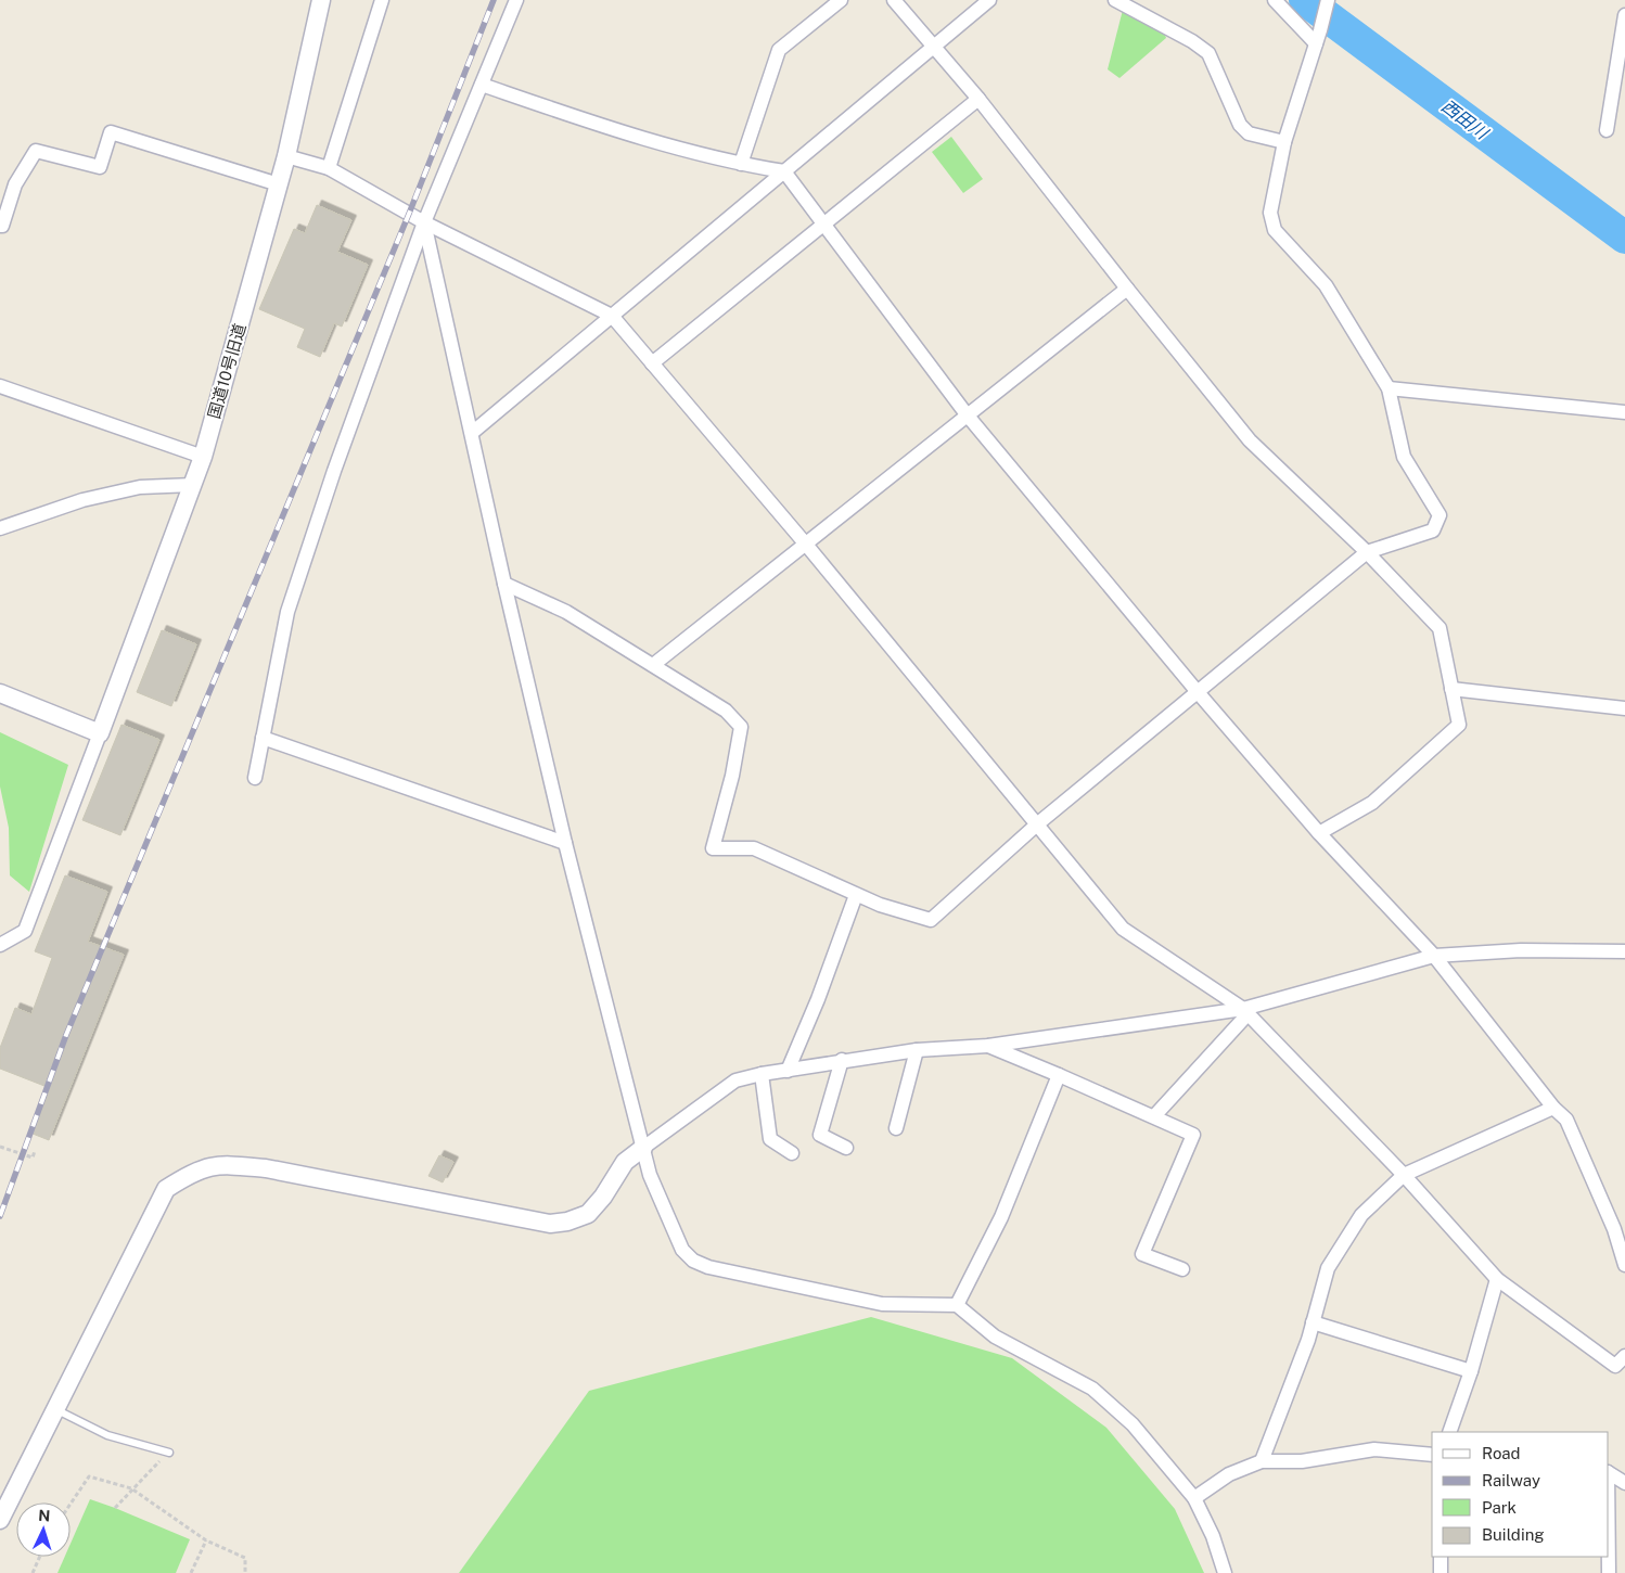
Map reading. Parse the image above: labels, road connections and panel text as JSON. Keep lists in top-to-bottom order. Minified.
{"streets":{"street":["国道10号旧道"]},"water":["西田川"],"legend":["Road","Railway","Park","Building"],"north":"top"}
